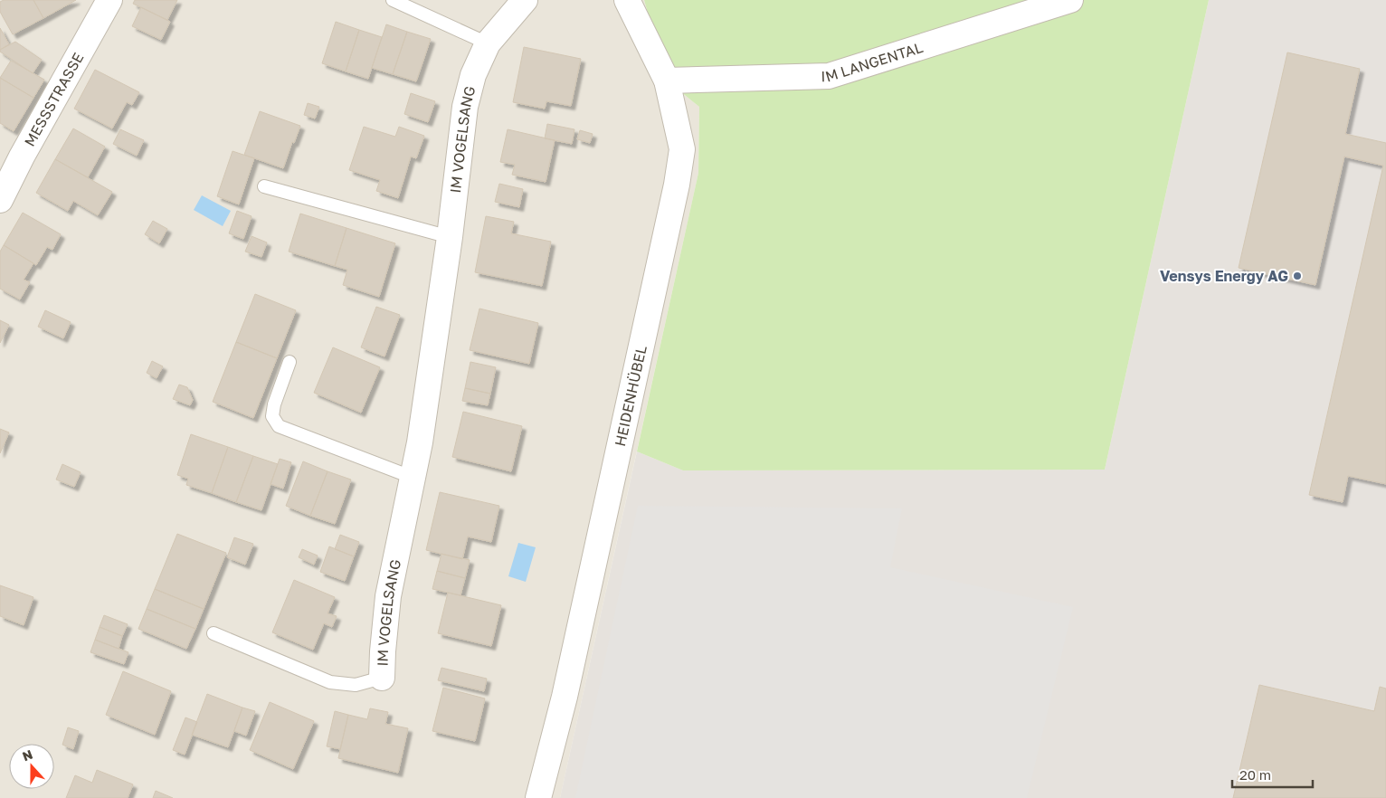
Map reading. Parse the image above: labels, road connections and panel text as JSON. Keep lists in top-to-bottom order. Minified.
{"streets":{"street":["IM LANGENTAL","MESSSTRASSE","IM VOGELSANG","HEIDENHÜBEL"]},"crossings":[["IM LANGENTAL","HEIDENHÜBEL"]],"places":["Vensys Energy AG"],"scale_bar":"20 m","north":"top"}
